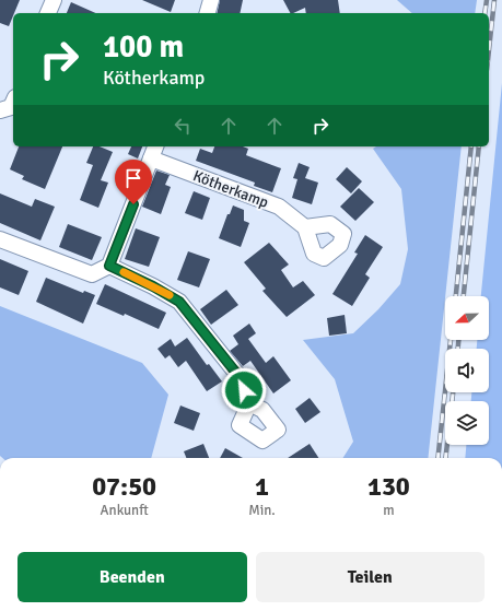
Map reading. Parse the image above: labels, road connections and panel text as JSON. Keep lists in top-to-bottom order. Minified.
{"streets":{"street":["Kötherkamp"]},"north":"left","page":{"turn":["100 m","Kötherkamp"],"eta":["07:50","Ankunft","1","Min.","130","m"],"buttons":["Beenden","Teilen"]}}
